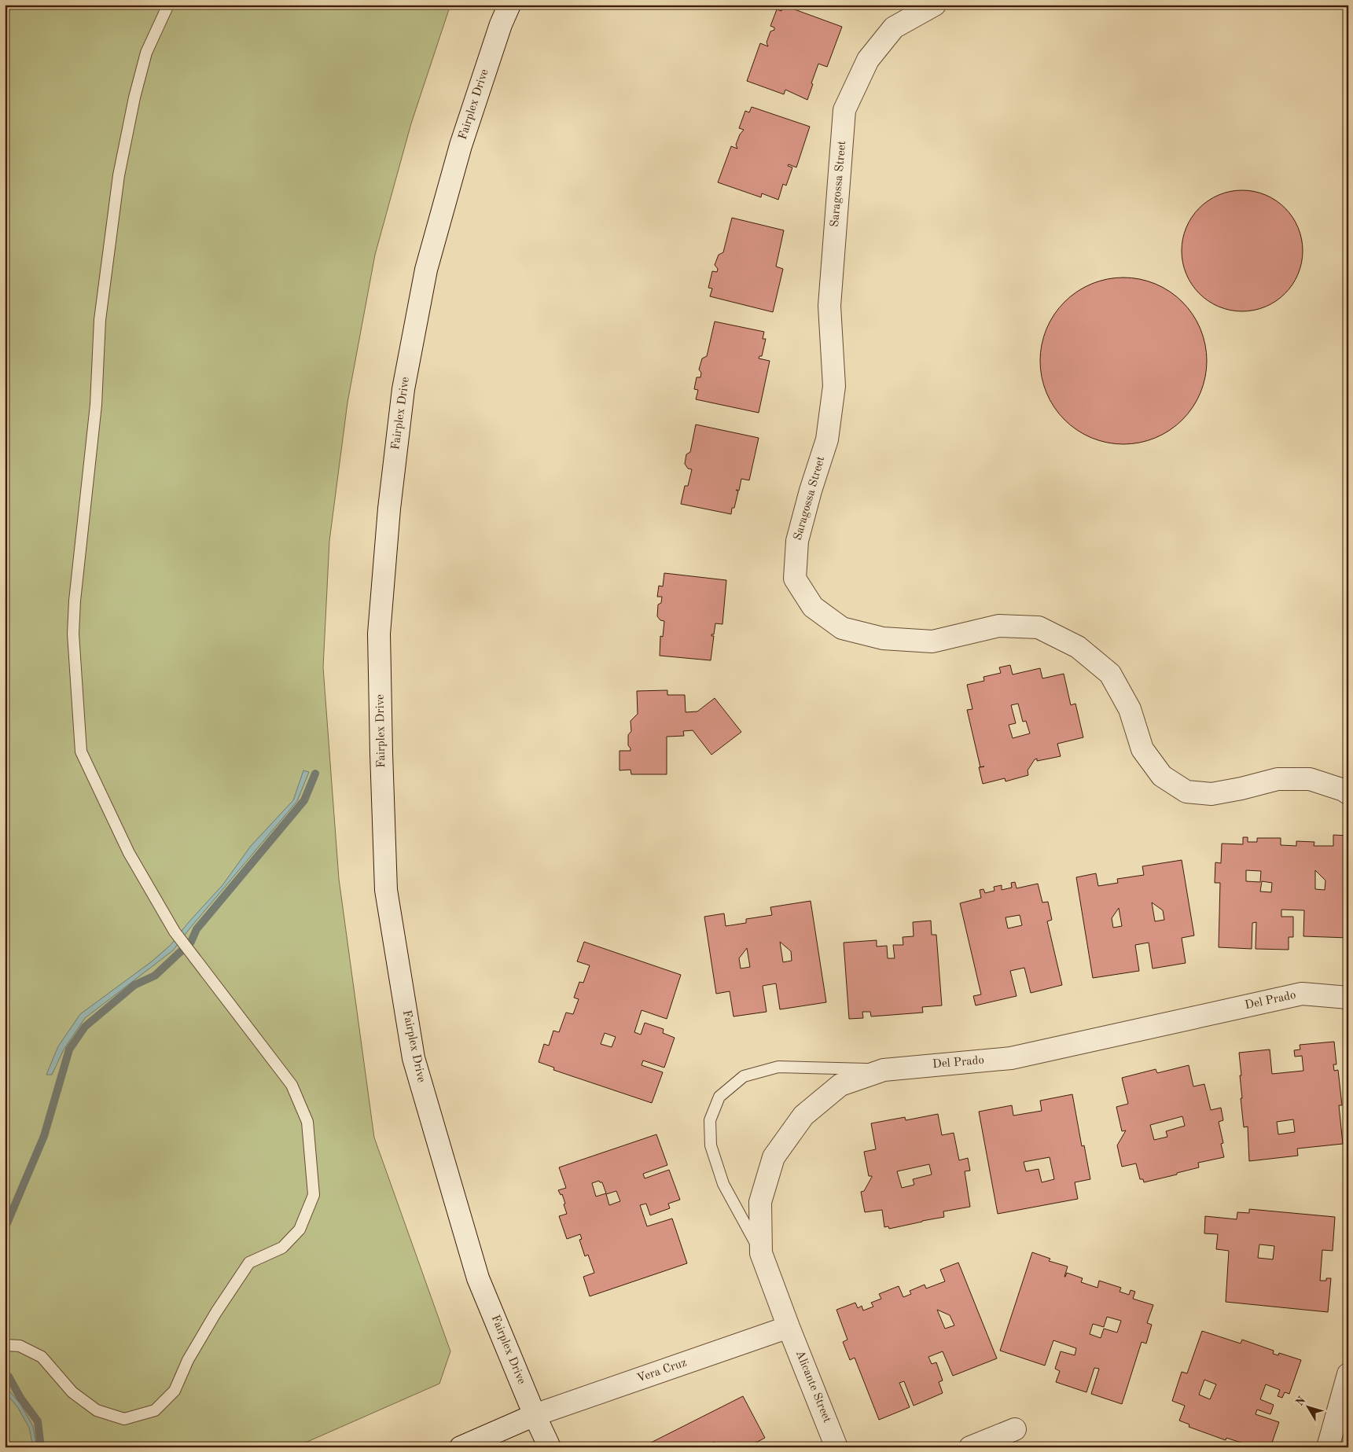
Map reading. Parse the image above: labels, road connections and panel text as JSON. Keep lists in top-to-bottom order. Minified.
{"streets":{"street":["Fairplex Drive","Saragossa Street","Del Prado","Vera Cruz","Alicante Street"]},"crossings":[["Fairplex Drive","Vera Cruz"],["Del Prado","Vera Cruz"],["Del Prado","Alicante Street"],["Vera Cruz","Alicante Street"]],"north":"top left"}
